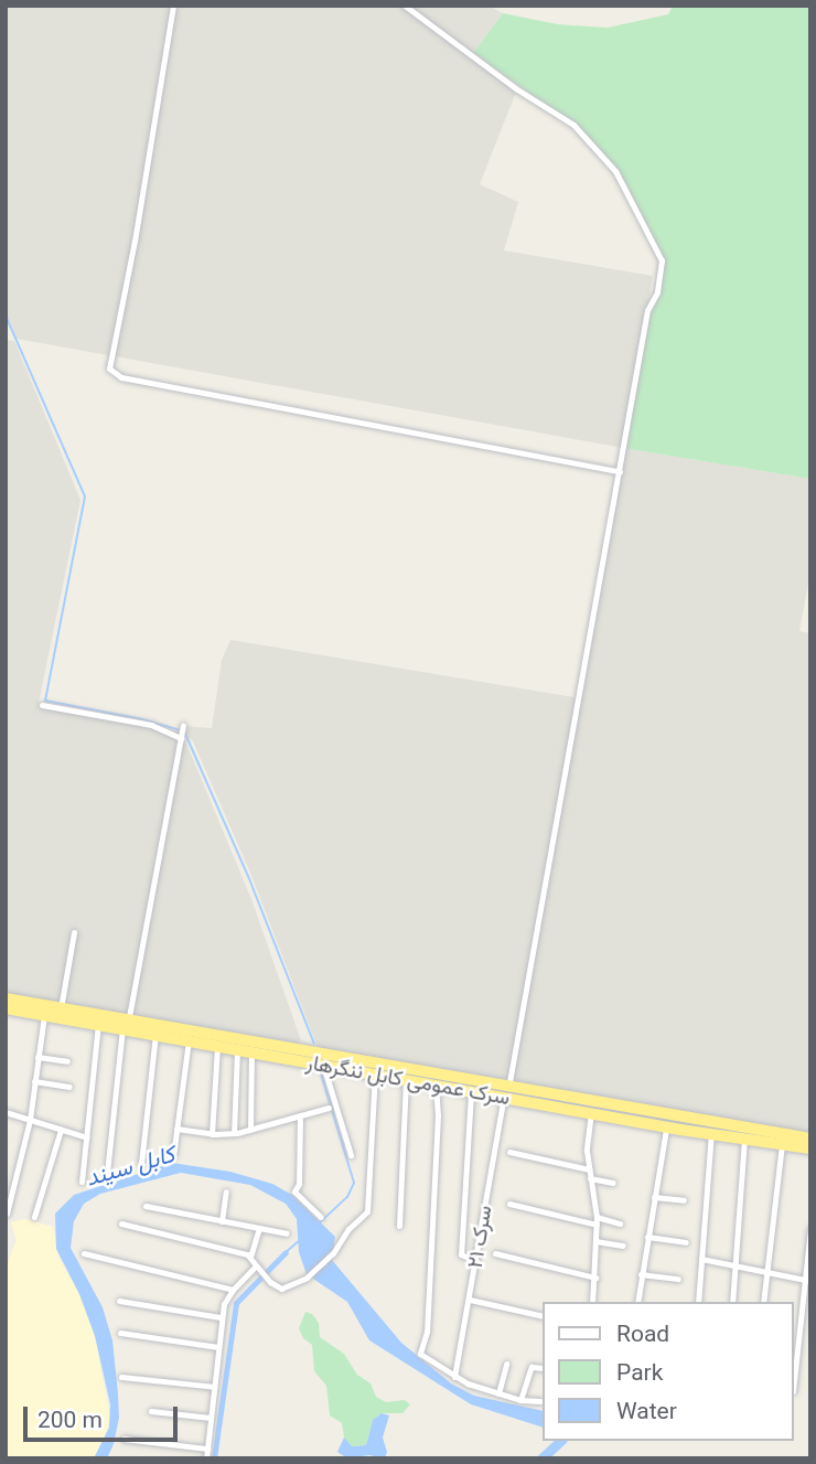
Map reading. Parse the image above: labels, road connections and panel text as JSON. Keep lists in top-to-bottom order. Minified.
{"streets":{"highway":["سرک عمومی کابل ننگرهار"],"street":["سرک ۲۱"]},"crossings":[["سرک عمومی کابل ننگرهار","سرک ۲۱"]],"water":["کابل سيند"],"legend":["Road","Park","Water"],"scale_bar":"200 m"}
